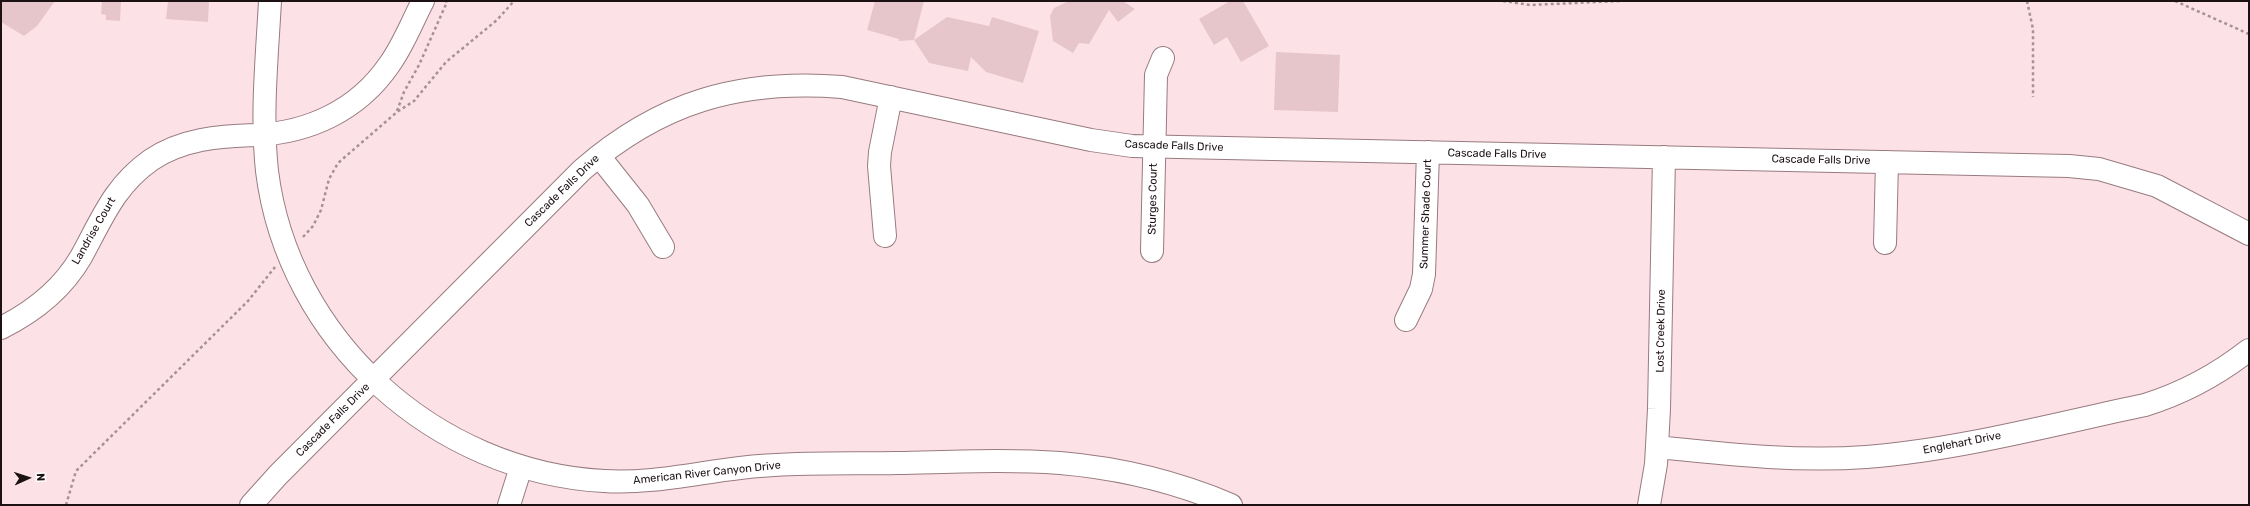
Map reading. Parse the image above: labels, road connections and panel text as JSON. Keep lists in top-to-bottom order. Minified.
{"streets":{"street":["Cascade Falls Drive","Sturges Court","Summer Shade Court","Landrise Court","Lost Creek Drive","Englehart Drive","American River Canyon Drive"]},"crossings":[["Cascade Falls Drive","Sturges Court"],["Cascade Falls Drive","Summer Shade Court"],["Cascade Falls Drive","Lost Creek Drive"],["Cascade Falls Drive","American River Canyon Drive"],["Landrise Court","American River Canyon Drive"],["Lost Creek Drive","Englehart Drive"]],"north":"right"}
